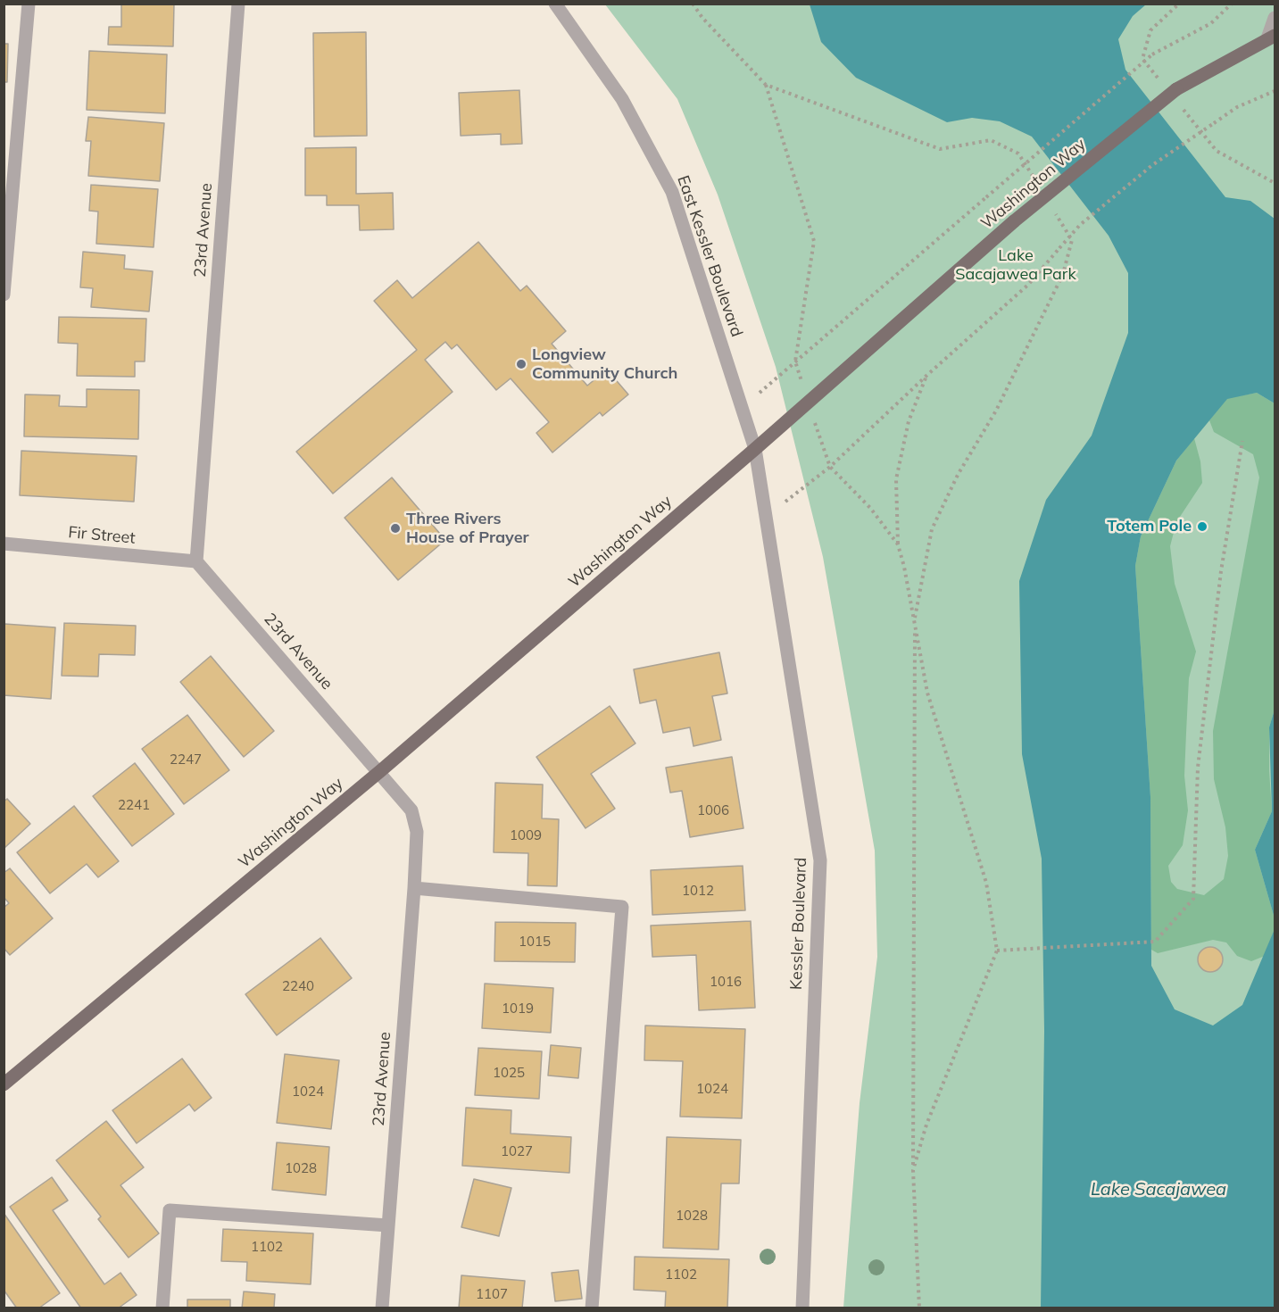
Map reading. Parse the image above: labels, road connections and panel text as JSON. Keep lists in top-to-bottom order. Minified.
{"streets":{"main road":["Washington Way"],"street":["23rd Avenue","East Kessler Boulevard","Fir Street","Kessler Boulevard"]},"crossings":[["Washington Way","23rd Avenue"],["Washington Way","East Kessler Boulevard"],["Washington Way","Kessler Boulevard"],["23rd Avenue","Fir Street"],["East Kessler Boulevard","Kessler Boulevard"]],"water":["Lake Sacajawea"],"parks":["Lake Sacajawea Park"],"places":["Longview Community Church","Totem Pole","Three Rivers House of Prayer"],"house_numbers":["2247","2241","1006","1009","1012","1015","1016","2240","1019","1025","1024","1024","1027","1028","1028","1102","1102","1107"]}
